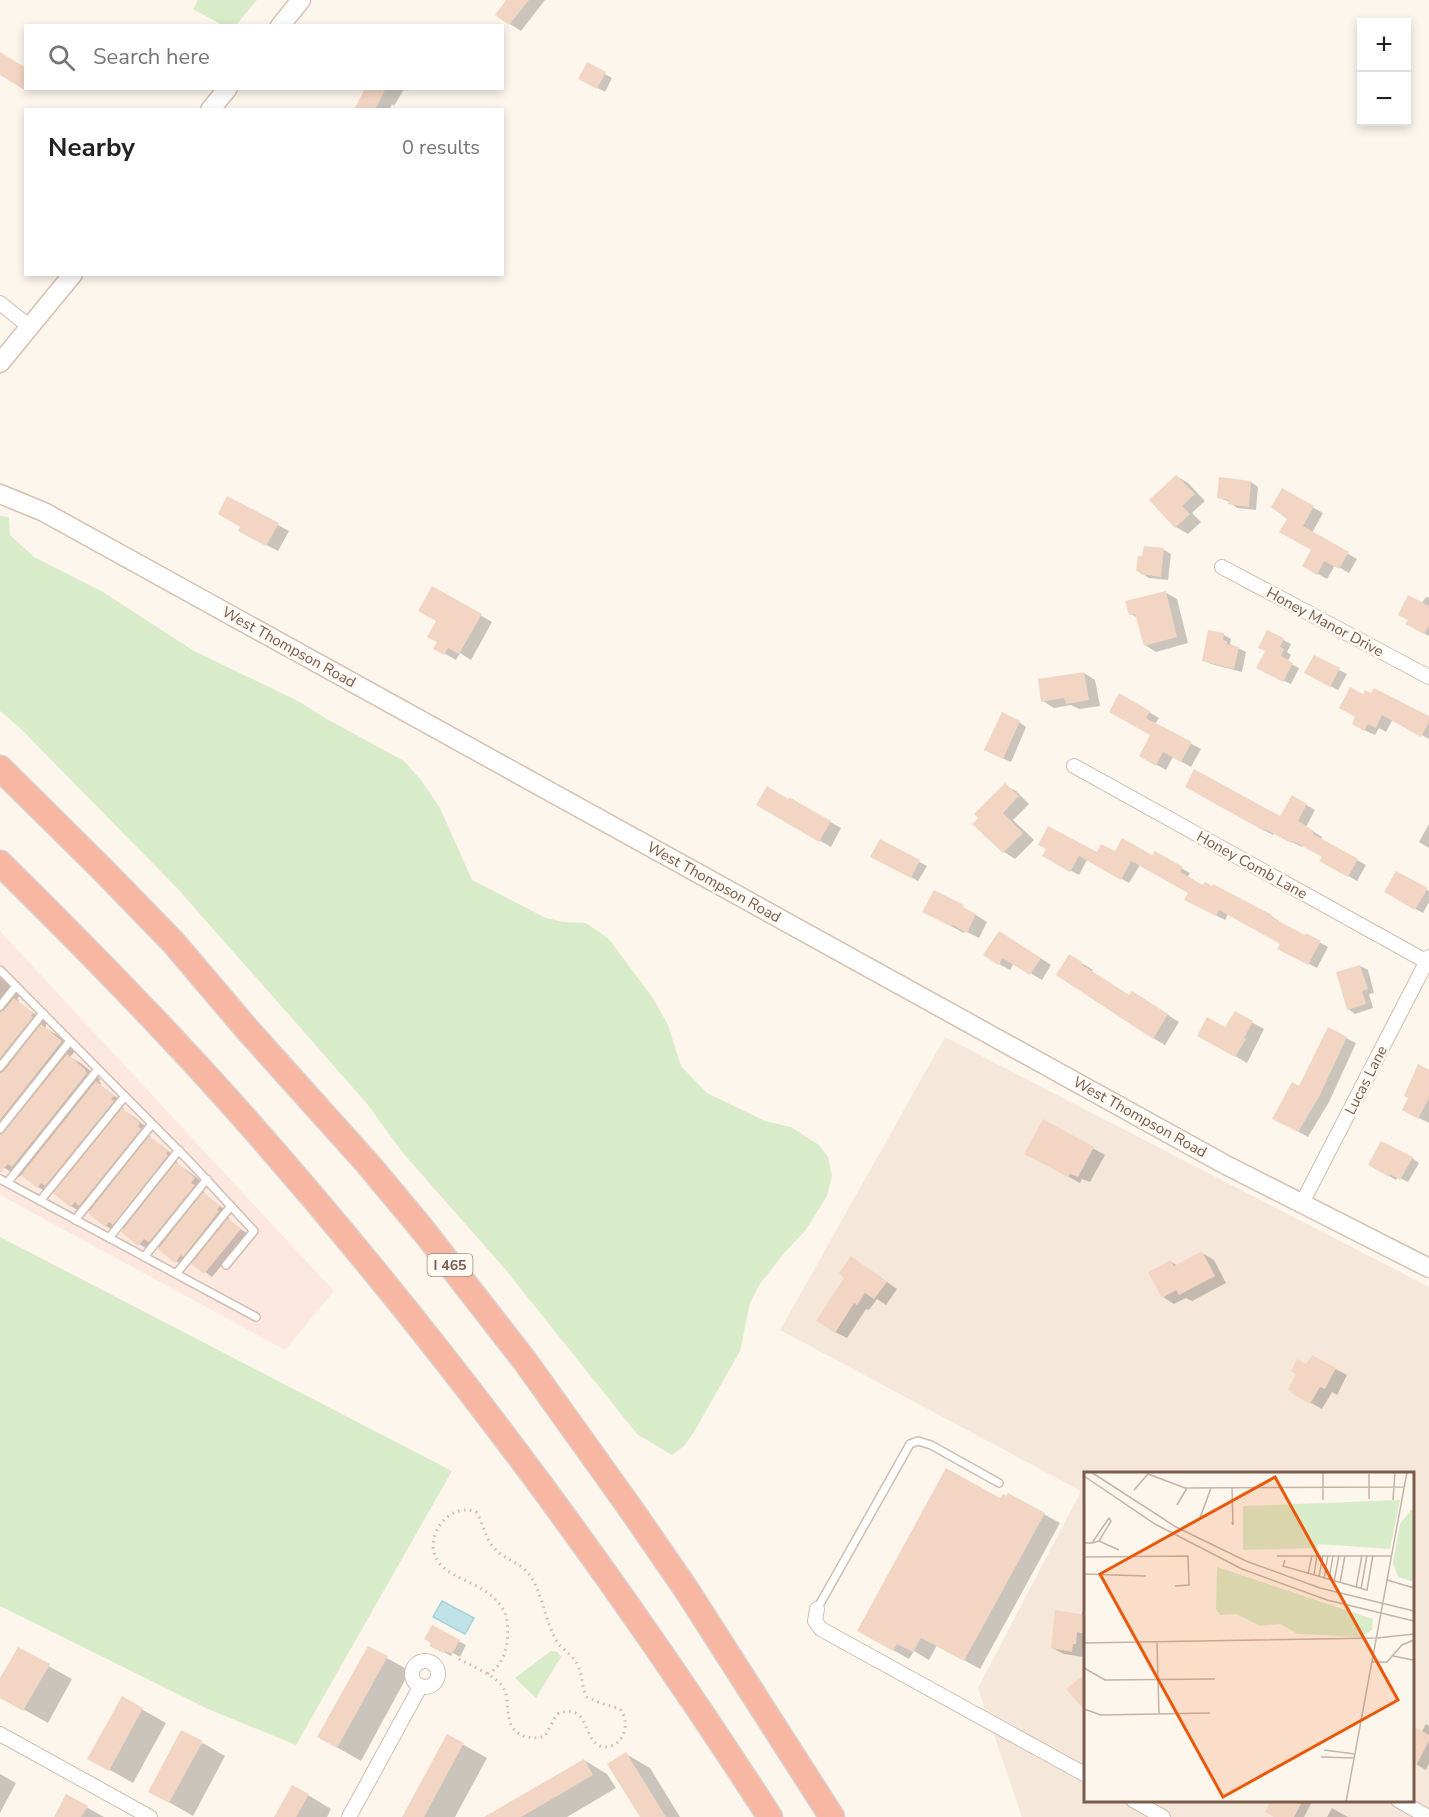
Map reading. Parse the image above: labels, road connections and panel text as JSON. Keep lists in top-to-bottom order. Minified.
{"streets":{"highway":["I 465"],"main road":["West Thompson Road"],"street":["Honey Manor Drive","Honey Comb Lane","Lucas Lane"]},"crossings":[["West Thompson Road","Lucas Lane"],["Honey Comb Lane","Lucas Lane"]],"page":{"map_buttons":["+","−"],"search":"Search here","heading":["Nearby","0 results"]}}
